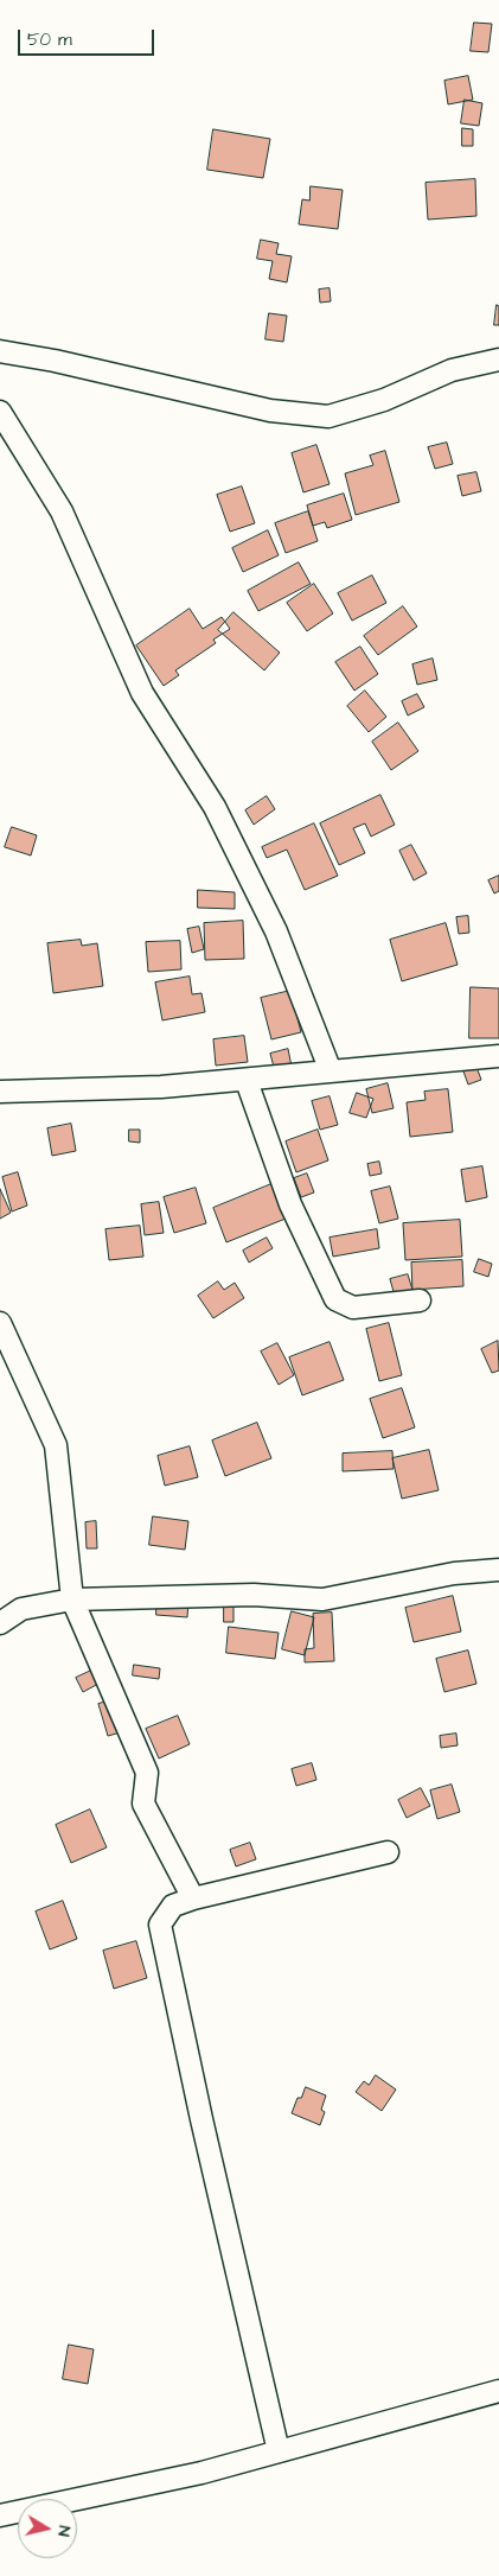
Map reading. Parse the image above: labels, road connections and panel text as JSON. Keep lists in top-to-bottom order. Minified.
{"scale_bar":"50 m","north":"right"}
